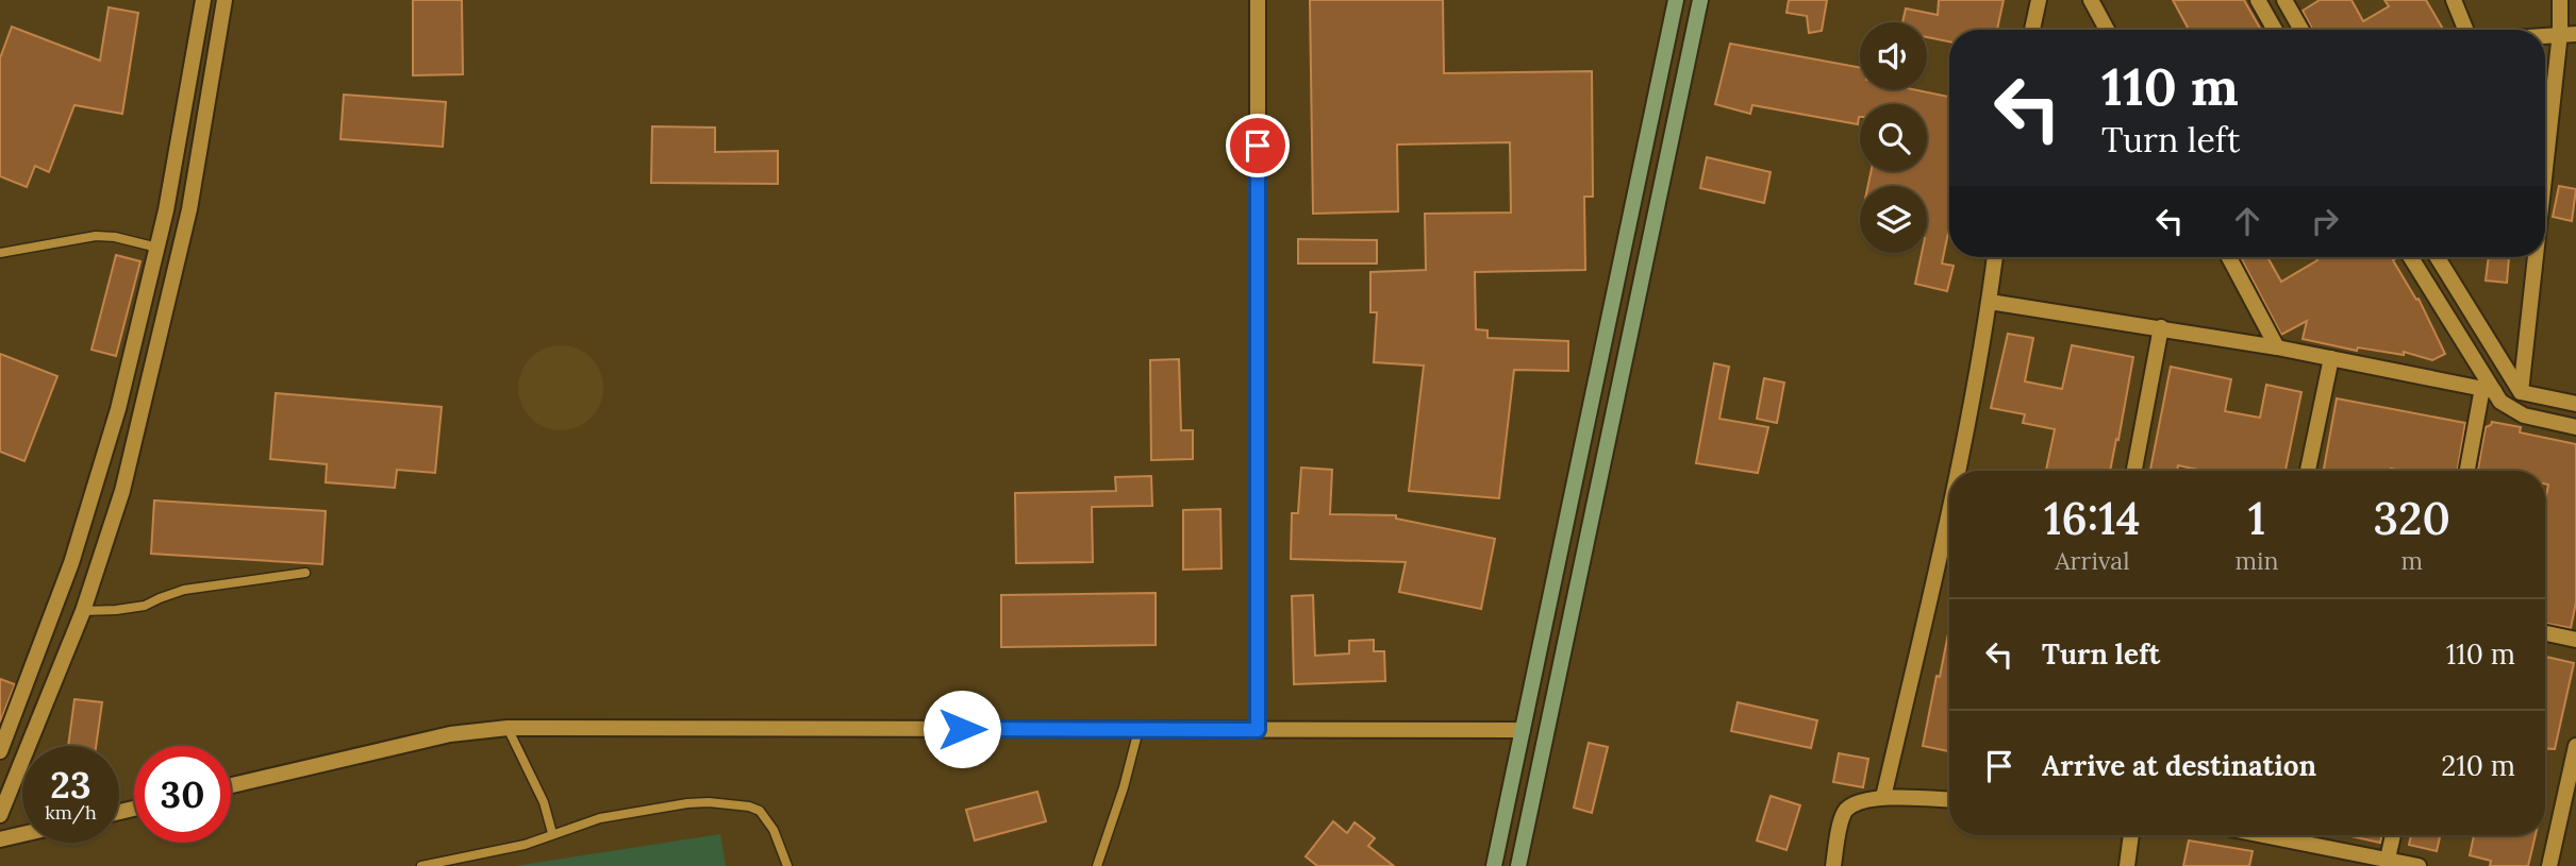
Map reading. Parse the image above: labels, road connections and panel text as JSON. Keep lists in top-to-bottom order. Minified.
{"page":{"turn":["110 m","Turn left"],"eta":["16:14","Arrival","1","min","320","m"],"list":[{"name":"Turn left","value":"110 m"},{"name":"Arrive at destination","value":"210 m"}],"speed":"23 km/h","limit":"30"}}
